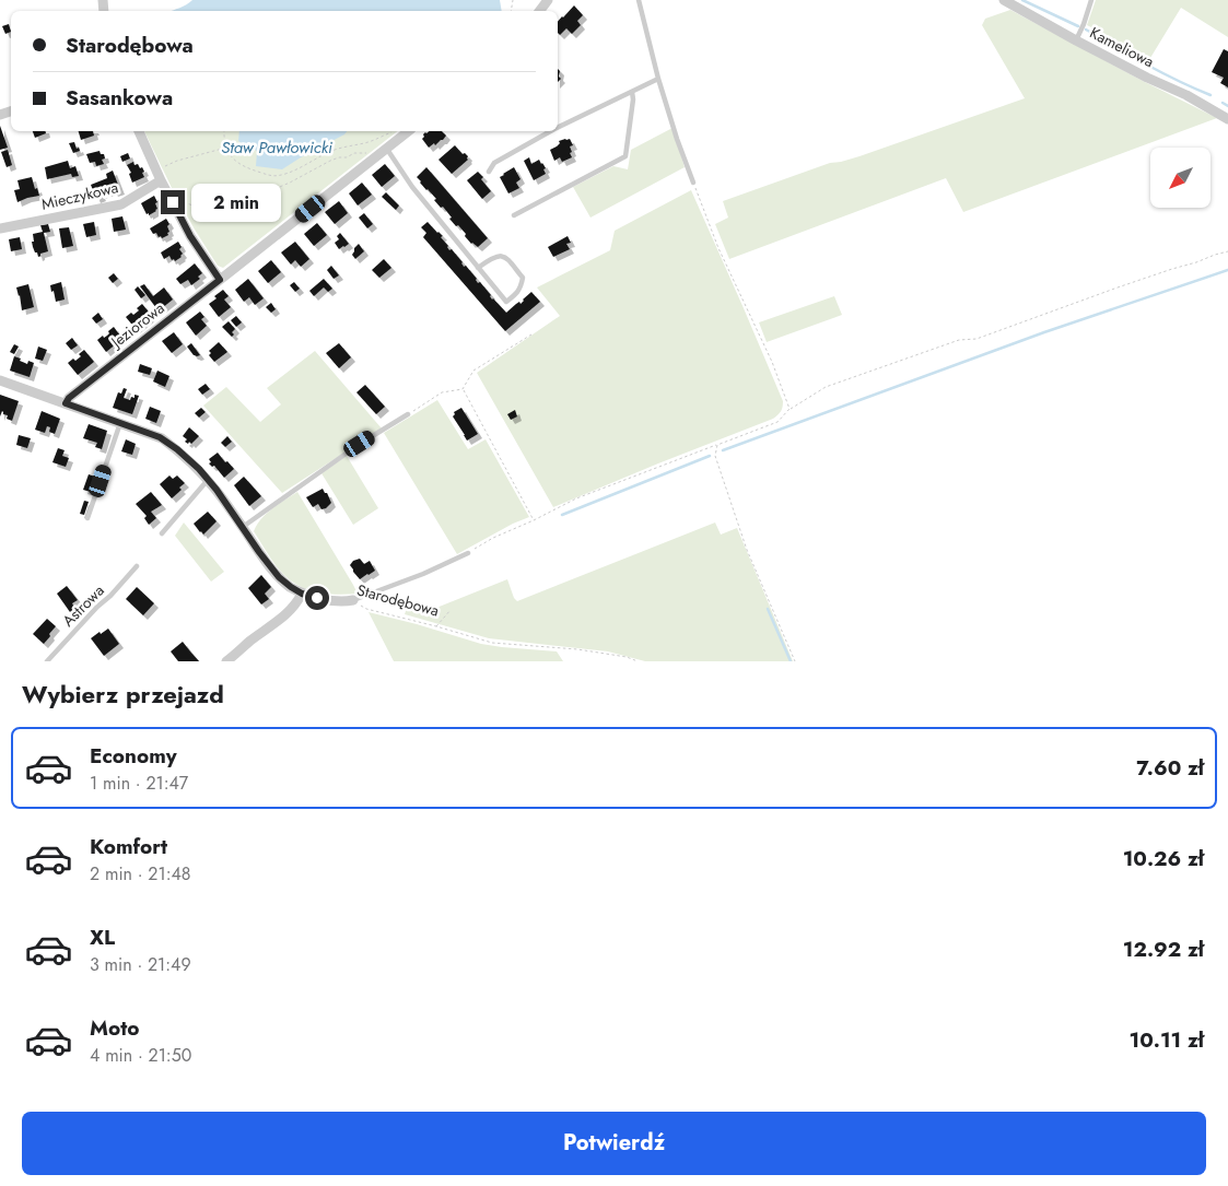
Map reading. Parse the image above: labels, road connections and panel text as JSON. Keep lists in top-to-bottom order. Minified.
{"streets":{"street":["Kameliowa","Mieczykowa","Jeziorowa","Starodębowa"],"lane":["Astrowa"]},"crossings":[["Jeziorowa","Starodębowa"]],"water":["Staw Pawłowicki"],"north":"bottom left","page":{"banner":["Starodębowa","Sasankowa"],"bubble":"2 min","heading":"Wybierz przejazd","list":[{"name":"Economy","note":"1 min · 21:47","value":"7.60 zł"},{"name":"Komfort","note":"2 min · 21:48","value":"10.26 zł"},{"name":"XL","note":"3 min · 21:49","value":"12.92 zł"},{"name":"Moto","note":"4 min · 21:50","value":"10.11 zł"}],"buttons":"Potwierdź"}}
